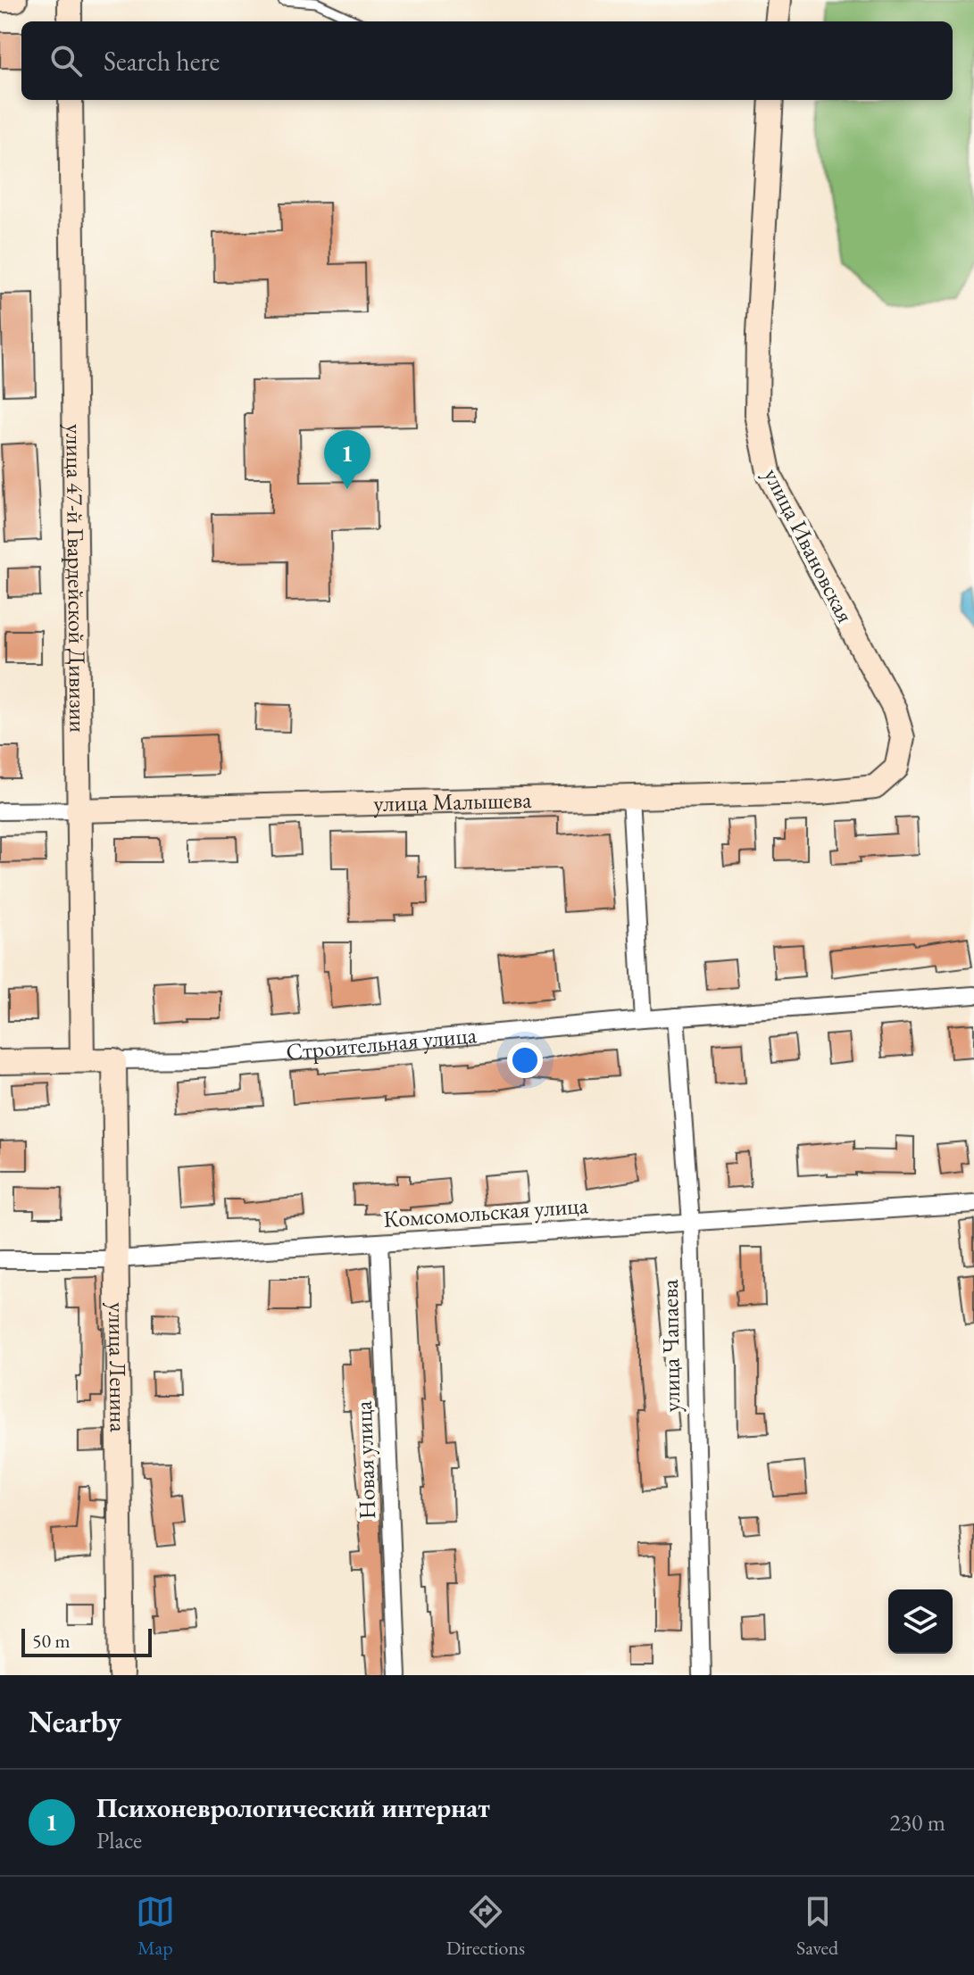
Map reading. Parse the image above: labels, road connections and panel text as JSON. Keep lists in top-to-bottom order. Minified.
{"streets":{"street":["улица Ивановская","улица 47-й Гвардейской Дивизии","улица Малышева","Строительная улица","Комсомольская улица","улица Чапаева","улица Ленина","Новая улица"]},"crossings":[["улица Ивановская","улица Малышева"],["улица 47-й Гвардейской Дивизии","улица Малышева"],["улица 47-й Гвардейской Дивизии","Строительная улица"],["Строительная улица","улица Чапаева"],["Строительная улица","улица Ленина"],["Комсомольская улица","улица Чапаева"],["Комсомольская улица","улица Ленина"],["Комсомольская улица","Новая улица"]],"scale_bar":"50 m","page":{"search":"Search here","pins":"1","scale":"50 m","heading":"Nearby","list":[{"mark":"1","name":"Психоневрологический интернат","note":"Place","value":"230 m"}],"nav":["Map","Directions","Saved"]}}
